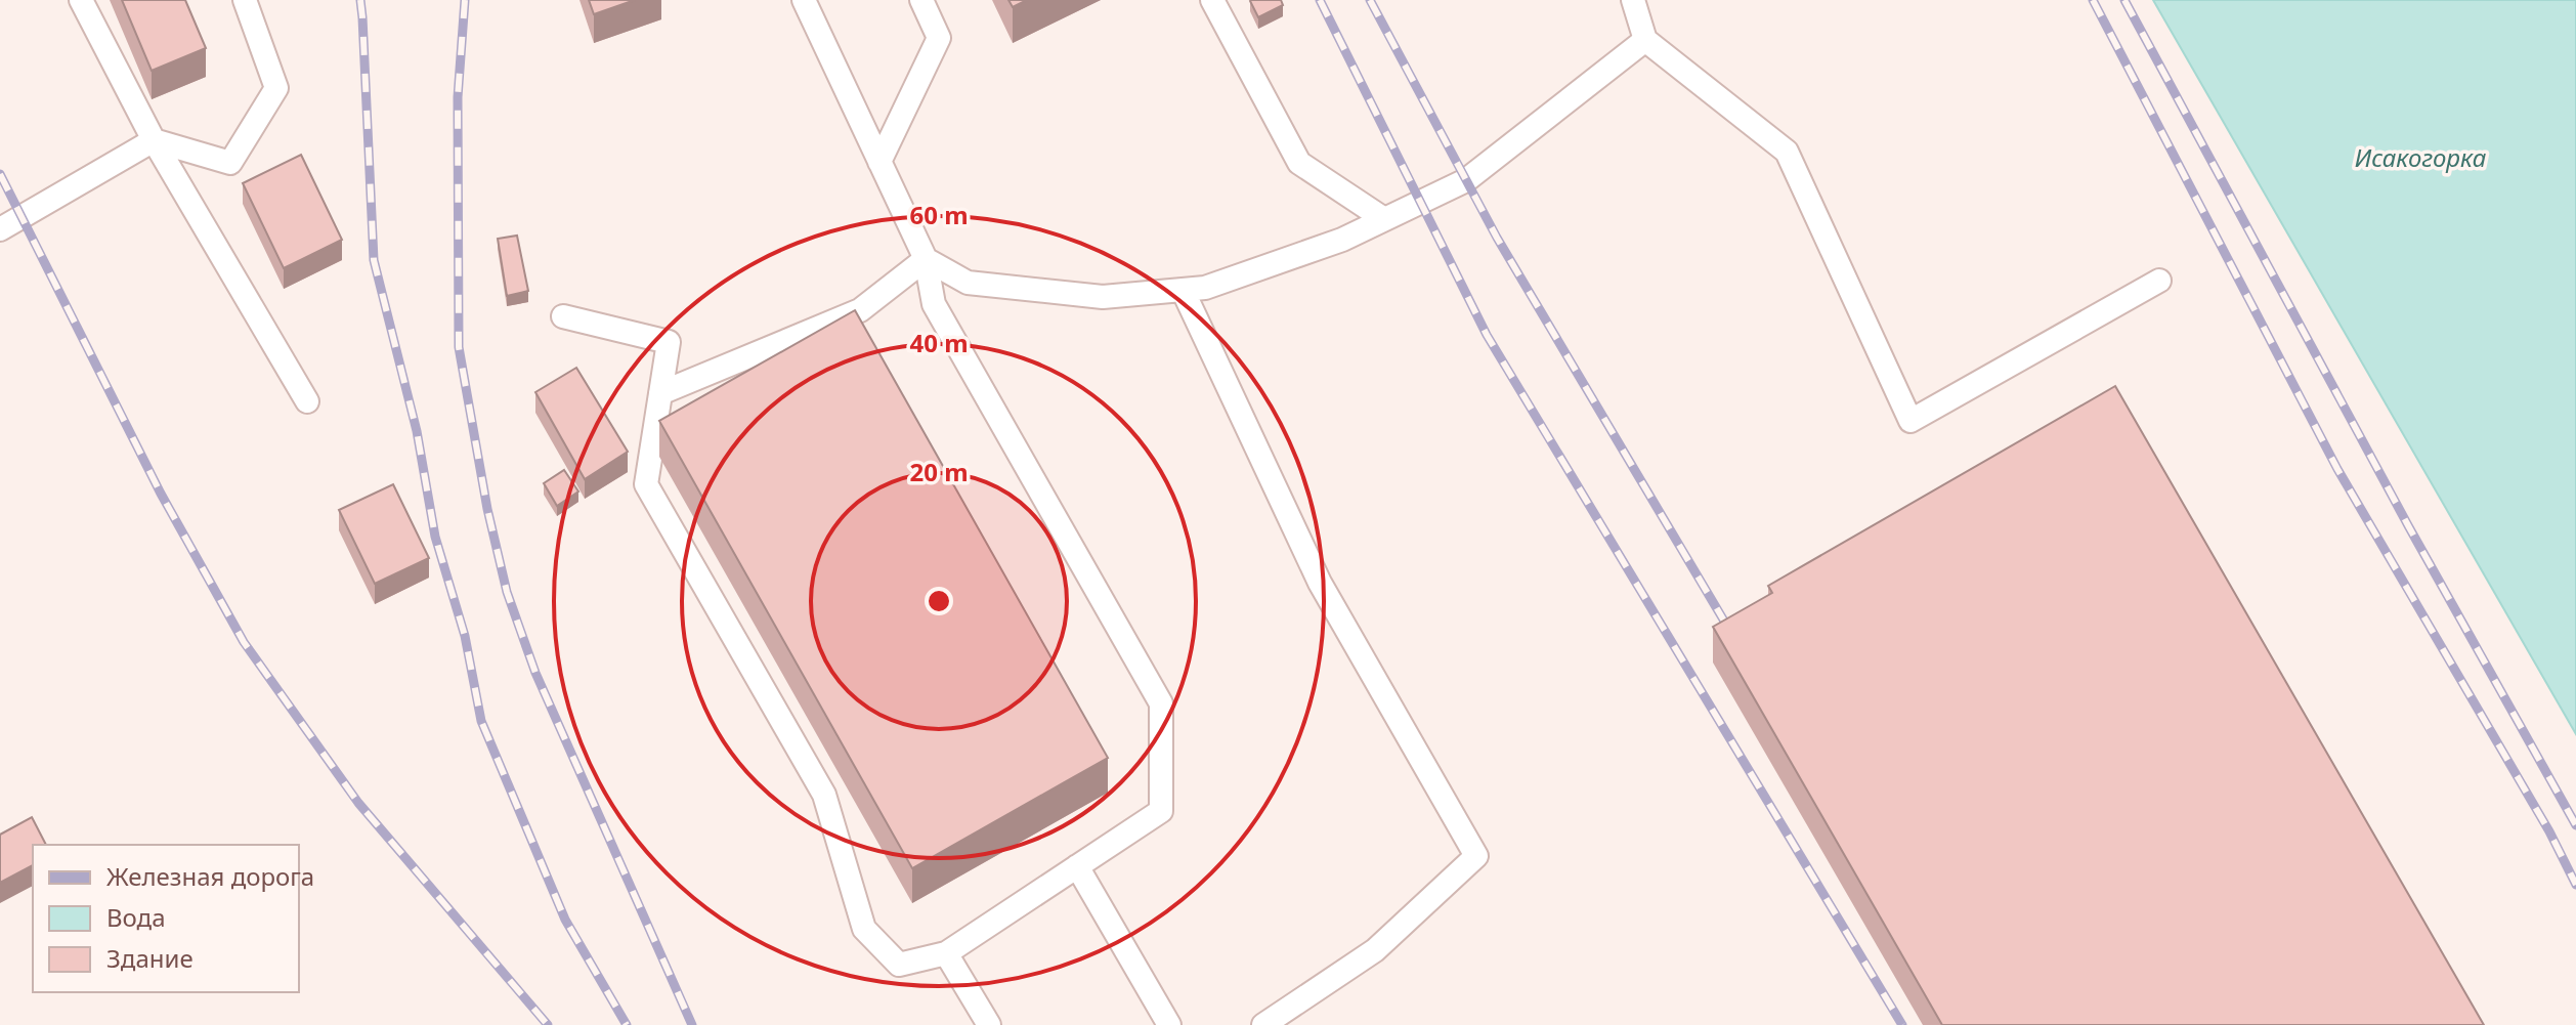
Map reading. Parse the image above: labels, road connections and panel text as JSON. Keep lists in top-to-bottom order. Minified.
{"water":["Исакогорка"],"legend":["Железная дорога","Вода","Здание"],"rings":["60 m","40 m","20 m"]}
